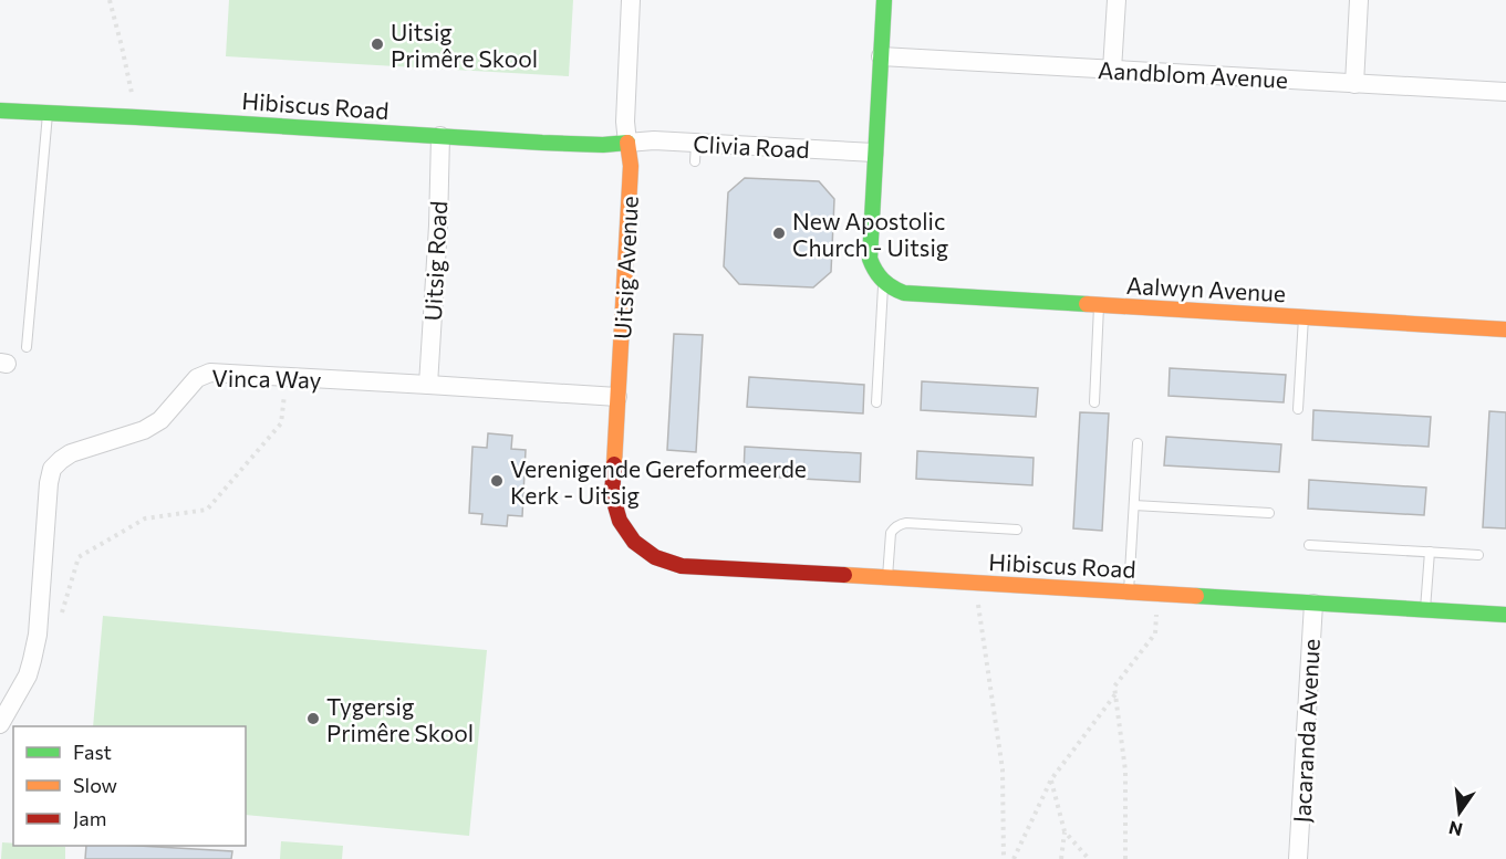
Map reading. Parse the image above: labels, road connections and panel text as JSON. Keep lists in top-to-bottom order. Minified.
{"streets":{"street":["Aandblom Avenue","Hibiscus Road","Clivia Road","Uitsig Road","Uitsig Avenue","Aalwyn Avenue","Vinca Way","Jacaranda Avenue"]},"crossings":[["Hibiscus Road","Clivia Road"],["Hibiscus Road","Uitsig Road"],["Hibiscus Road","Uitsig Avenue"],["Hibiscus Road","Jacaranda Avenue"],["Clivia Road","Uitsig Avenue"],["Uitsig Road","Vinca Way"],["Uitsig Avenue","Vinca Way"]],"places":["Uitsig Primêre Skool","New Apostolic Church - Uitsig","Verenigende Gereformeerde Kerk - Uitsig","Tygersig Primêre Skool"],"legend":["Fast","Slow","Jam"],"north":"bottom"}
